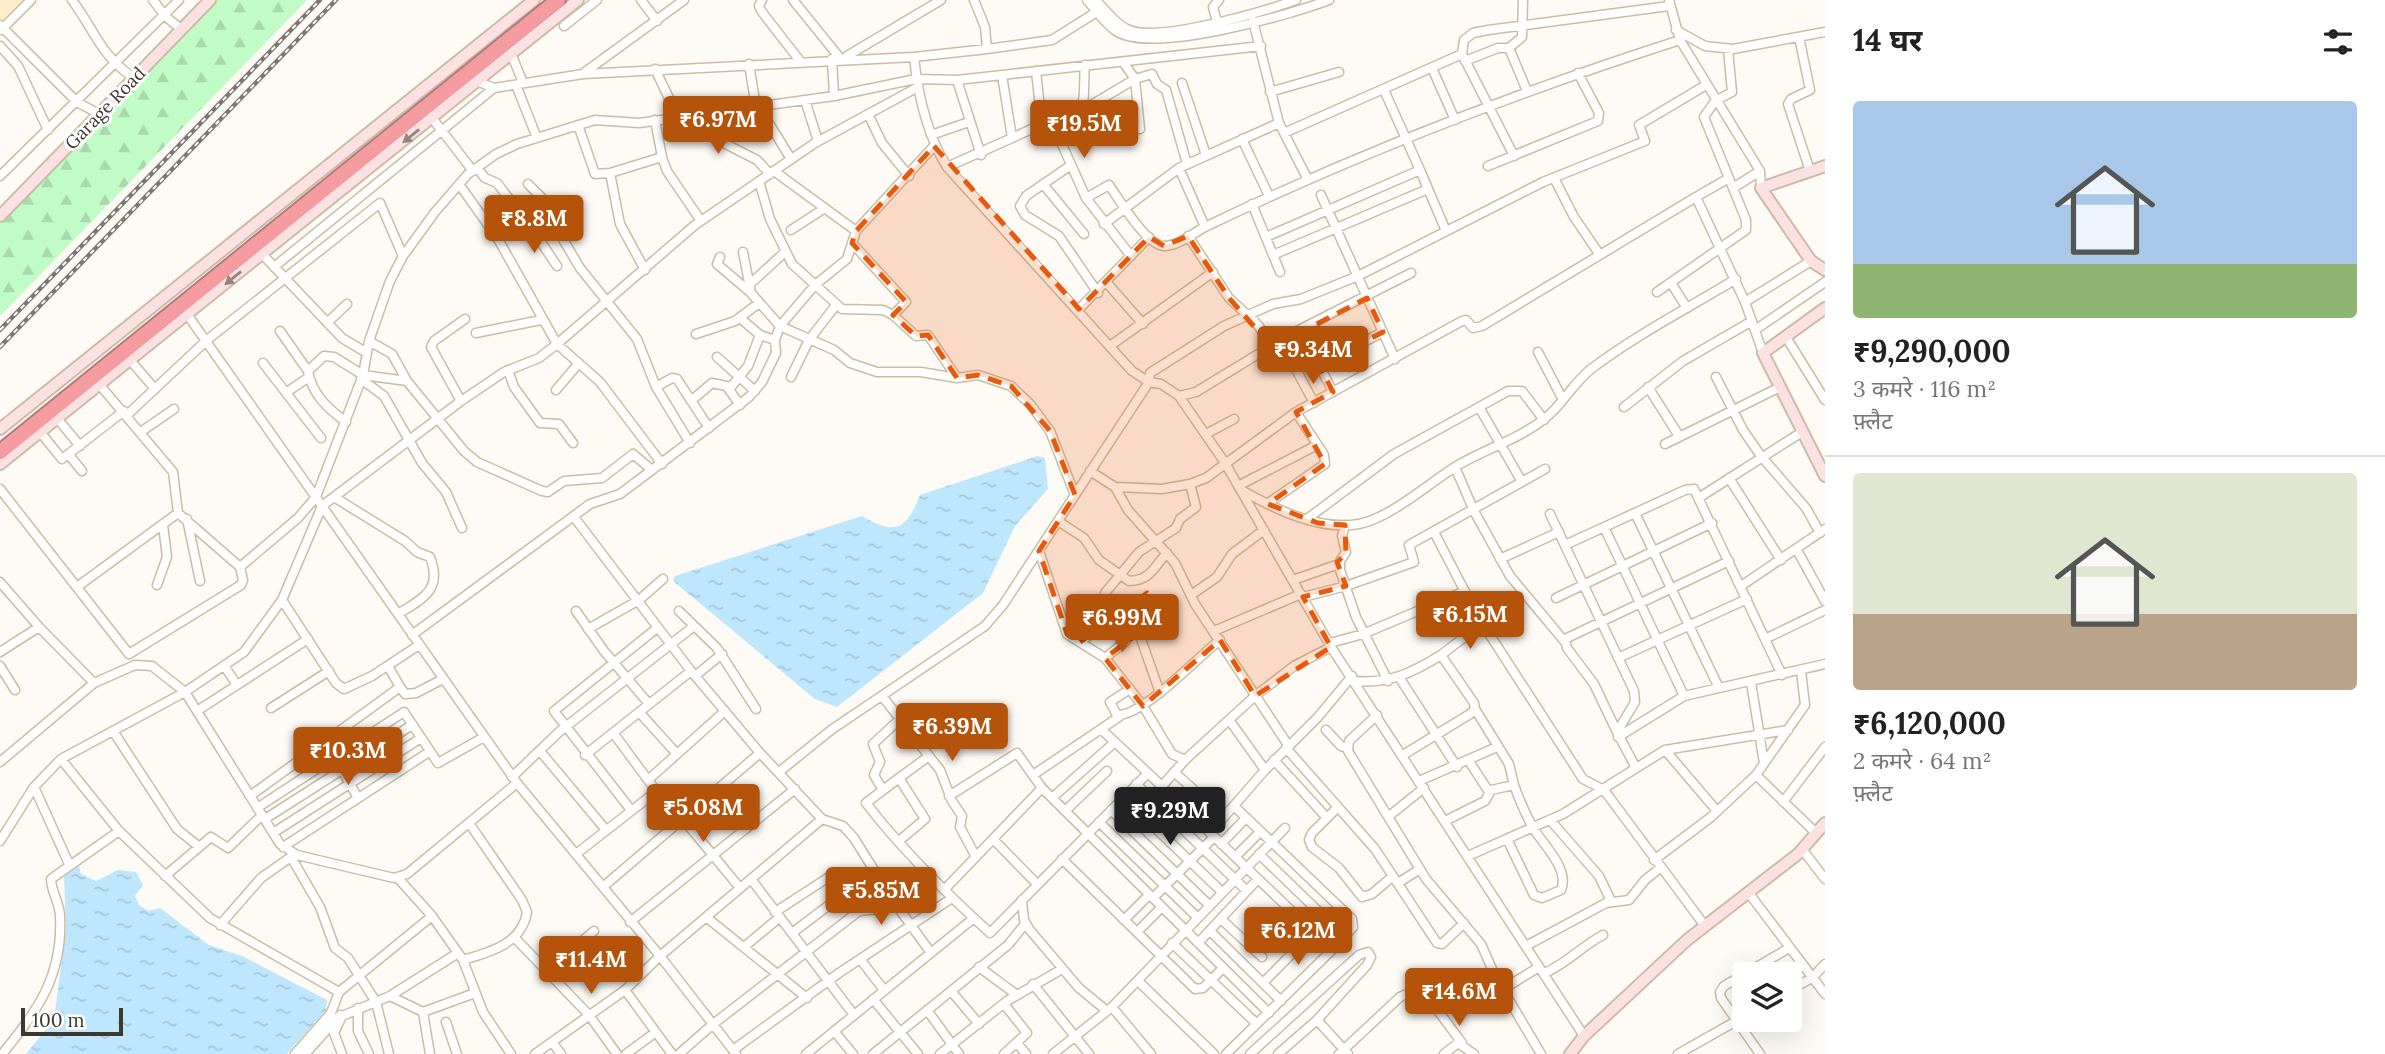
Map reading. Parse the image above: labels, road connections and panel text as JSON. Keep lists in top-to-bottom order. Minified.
{"streets":{"street":["Garage Road"]},"scale_bar":"100 m","page":{"heading":"14 घर","list":[{"name":"₹9,290,000","note":"3 कमरे · 116 m² · फ़्लैट"},{"name":"₹6,120,000","note":"2 कमरे · 64 m² · फ़्लैट"}],"price":["₹6.97M","₹19.5M","₹8.8M","₹9.34M","₹6.15M","₹6.99M","₹6.39M","₹10.3M","₹5.08M","₹9.29M","₹5.85M","₹6.12M","₹11.4M","₹14.6M"],"scale":"100 m"}}
